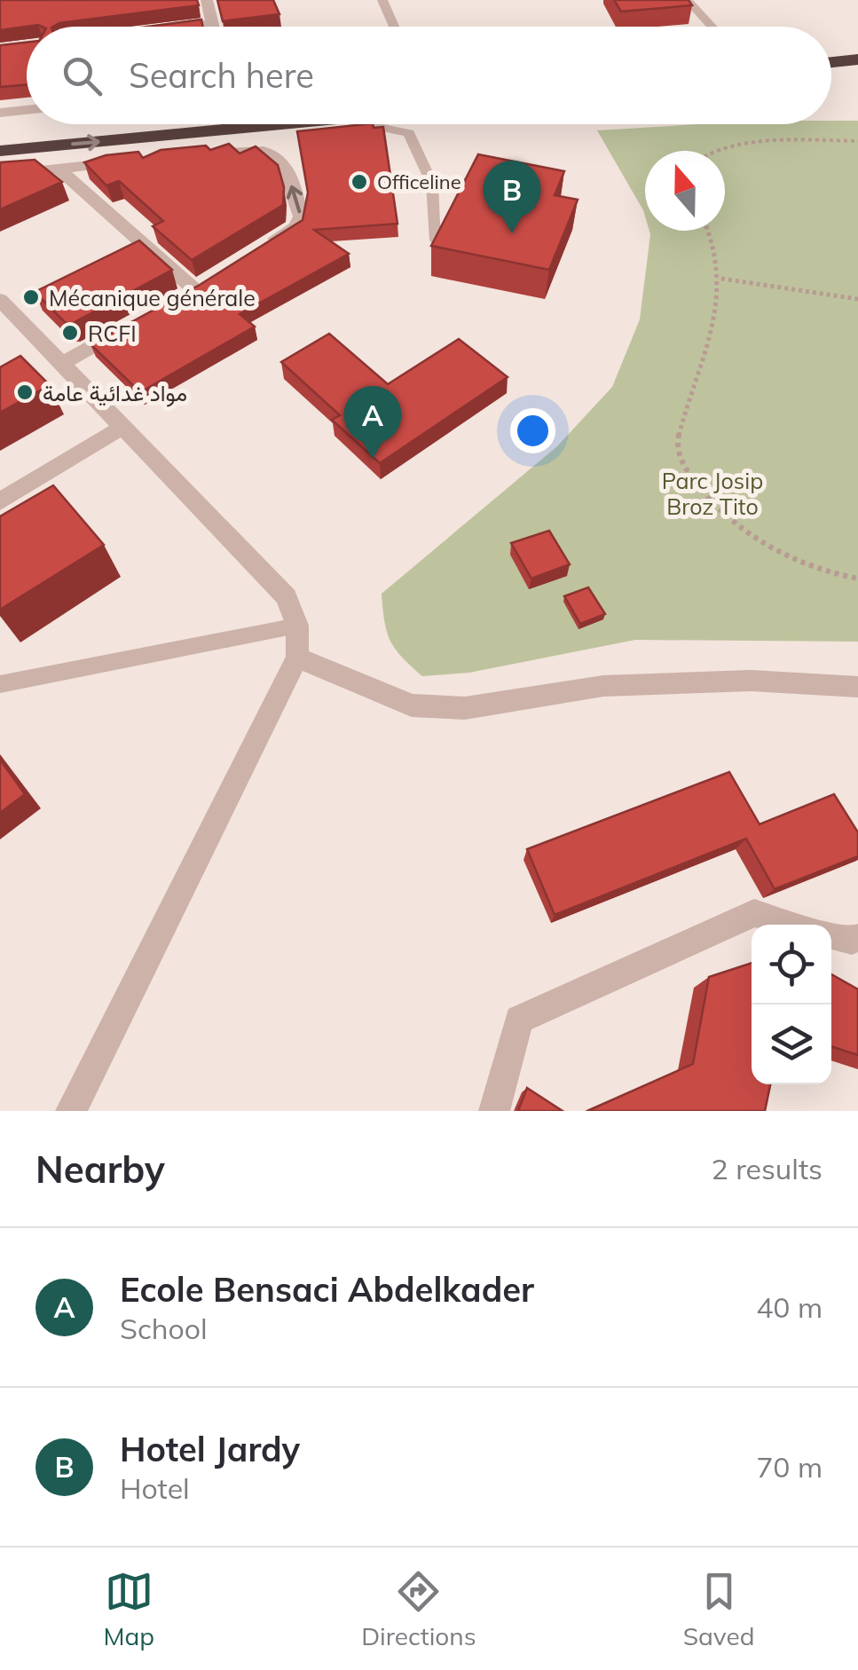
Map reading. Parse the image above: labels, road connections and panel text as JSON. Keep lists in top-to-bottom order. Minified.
{"parks":["Parc Josip Broz Tito"],"places":["Officeline","Mécanique générale","RCFI","مواد غدائية عامة"],"north":"top","page":{"search":"Search here","pins":["B","A"],"heading":["Nearby","2 results"],"list":[{"mark":"A","name":"Ecole Bensaci Abdelkader","note":"School","value":"40 m"},{"mark":"B","name":"Hotel Jardy","note":"Hotel","value":"70 m"}],"nav":["Map","Directions","Saved"]}}
